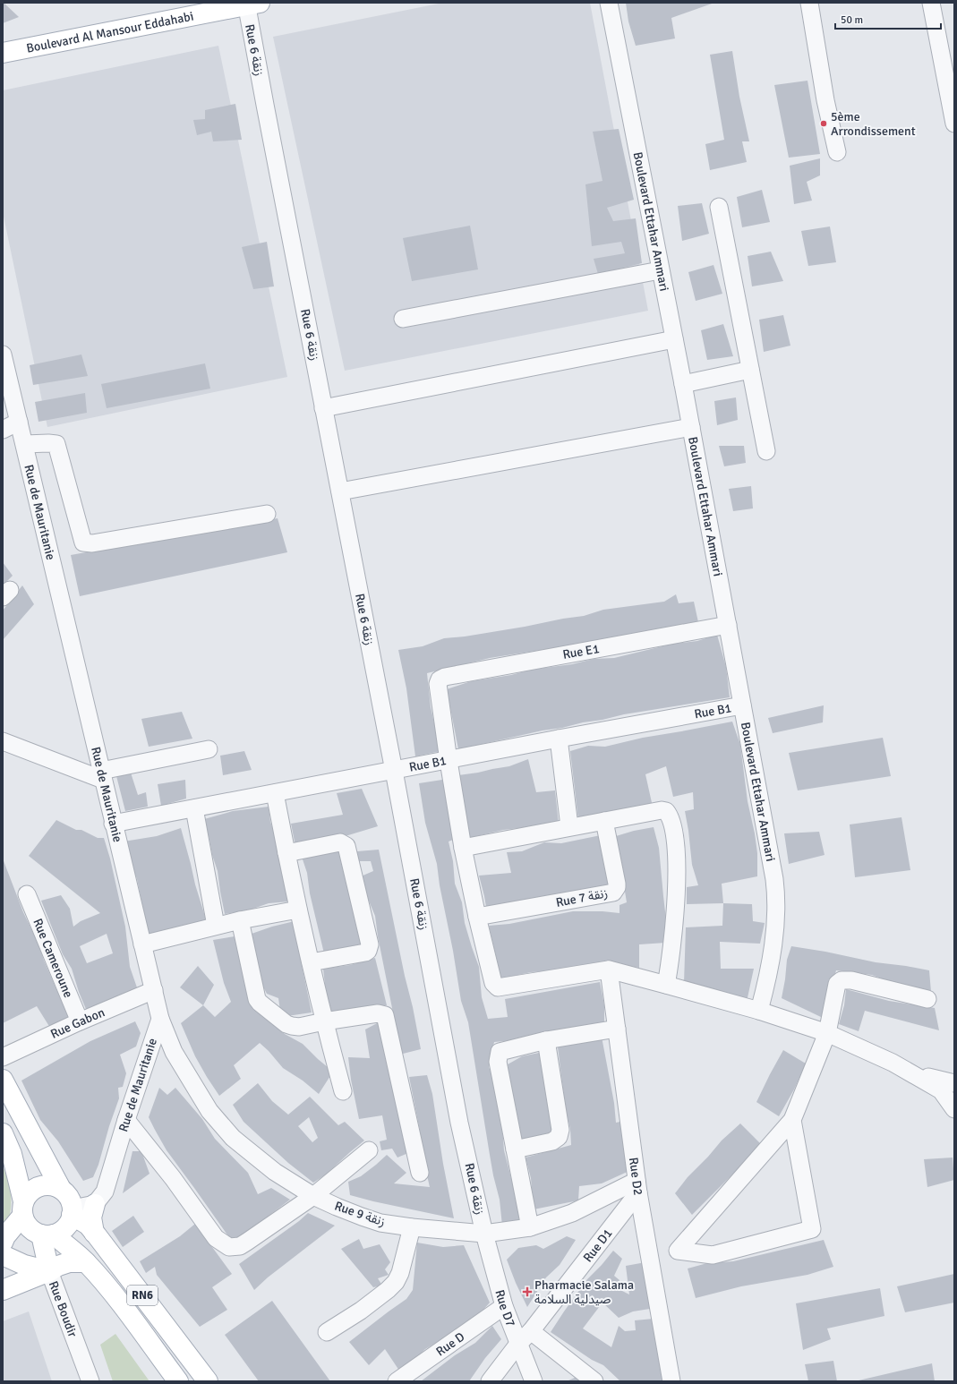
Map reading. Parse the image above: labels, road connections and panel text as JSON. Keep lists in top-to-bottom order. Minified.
{"streets":{"main road":["Boulevard Al Mansour Eddahabi","RN6","Rue Boudir"],"street":["Rue 6 زنقة","Boulevard Ettahar Ammari","Rue de Mauritanie","Rue E1","Rue B1","Rue 7 زنقة","Rue Cameroune","Rue Gabon","Rue D2","Rue 9 زنقة","Rue D1","Rue D7","Rue D"]},"crossings":[["Boulevard Al Mansour Eddahabi","Rue 6 زنقة"],["Rue 6 زنقة","Rue B1"],["Rue 6 زنقة","Rue 9 زنقة"],["Rue 6 زنقة","Rue D7"],["Boulevard Ettahar Ammari","Rue E1"],["Boulevard Ettahar Ammari","Rue B1"],["Rue de Mauritanie","Rue B1"],["Rue de Mauritanie","Rue Gabon"],["Rue de Mauritanie","Rue 9 زنقة"],["Rue E1","Rue B1"],["Rue Cameroune","Rue Gabon"],["Rue D2","Rue 9 زنقة"],["Rue D2","Rue D1"],["Rue 9 زنقة","Rue D1"],["Rue 9 زنقة","Rue D7"],["Rue D1","Rue D7"],["RN6","Rue Boudir"],["Rue D7","Rue D"]],"places":{"other":["5ème Arrondissement"],"health":["Pharmacie Salama صيدلية السلامة"]},"scale_bar":"50 m"}
